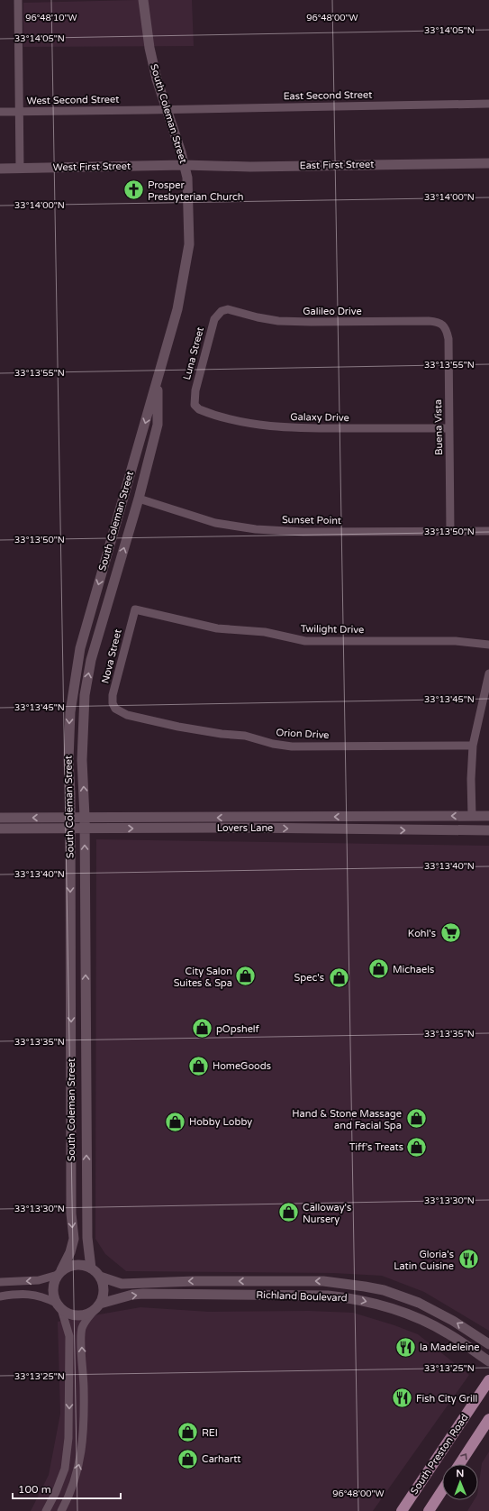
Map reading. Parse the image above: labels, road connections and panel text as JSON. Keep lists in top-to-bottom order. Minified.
{"streets":{"main road":["South Preston Road"],"street":["East Second Street","West Second Street","South Coleman Street","East First Street","West First Street","Galileo Drive","Luna Street","Galaxy Drive","Buena Vista","Sunset Point","Twilight Drive","Nova Street","Orion Drive","Lovers Lane","Richland Boulevard"]},"crossings":[["East Second Street","West Second Street"],["East Second Street","South Coleman Street"],["South Coleman Street","East First Street"],["South Coleman Street","West First Street"],["South Coleman Street","Sunset Point"],["South Coleman Street","Lovers Lane"],["South Coleman Street","Richland Boulevard"],["East First Street","West First Street"],["Galileo Drive","Luna Street"],["Galileo Drive","Buena Vista"],["Luna Street","Galaxy Drive"],["Galaxy Drive","Buena Vista"],["Buena Vista","Sunset Point"],["Twilight Drive","Nova Street"],["Nova Street","Orion Drive"]],"places":{"church":["Prosper Presbyterian Church"],"supermarket":["Kohl's"],"shop":["Michaels","City Salon Suites & Spa","Spec's","pOpshelf","HomeGoods","Hand & Stone Massage and Facial Spa","Hobby Lobby","Tiff’s Treats","Calloway's Nursery","REI","Carhartt"],"restaurant":["Gloria's Latin Cuisine","la Madeleine","Fish City Grill"]},"scale_bar":"100 m","north":"top","coordinates":["96°48'10\"W","96°48'00\"W","33°14'05\"N","33°14'00\"N","33°13'55\"N","33°13'50\"N","33°13'45\"N","33°13'40\"N","33°13'35\"N","33°13'30\"N","33°13'25\"N"]}
